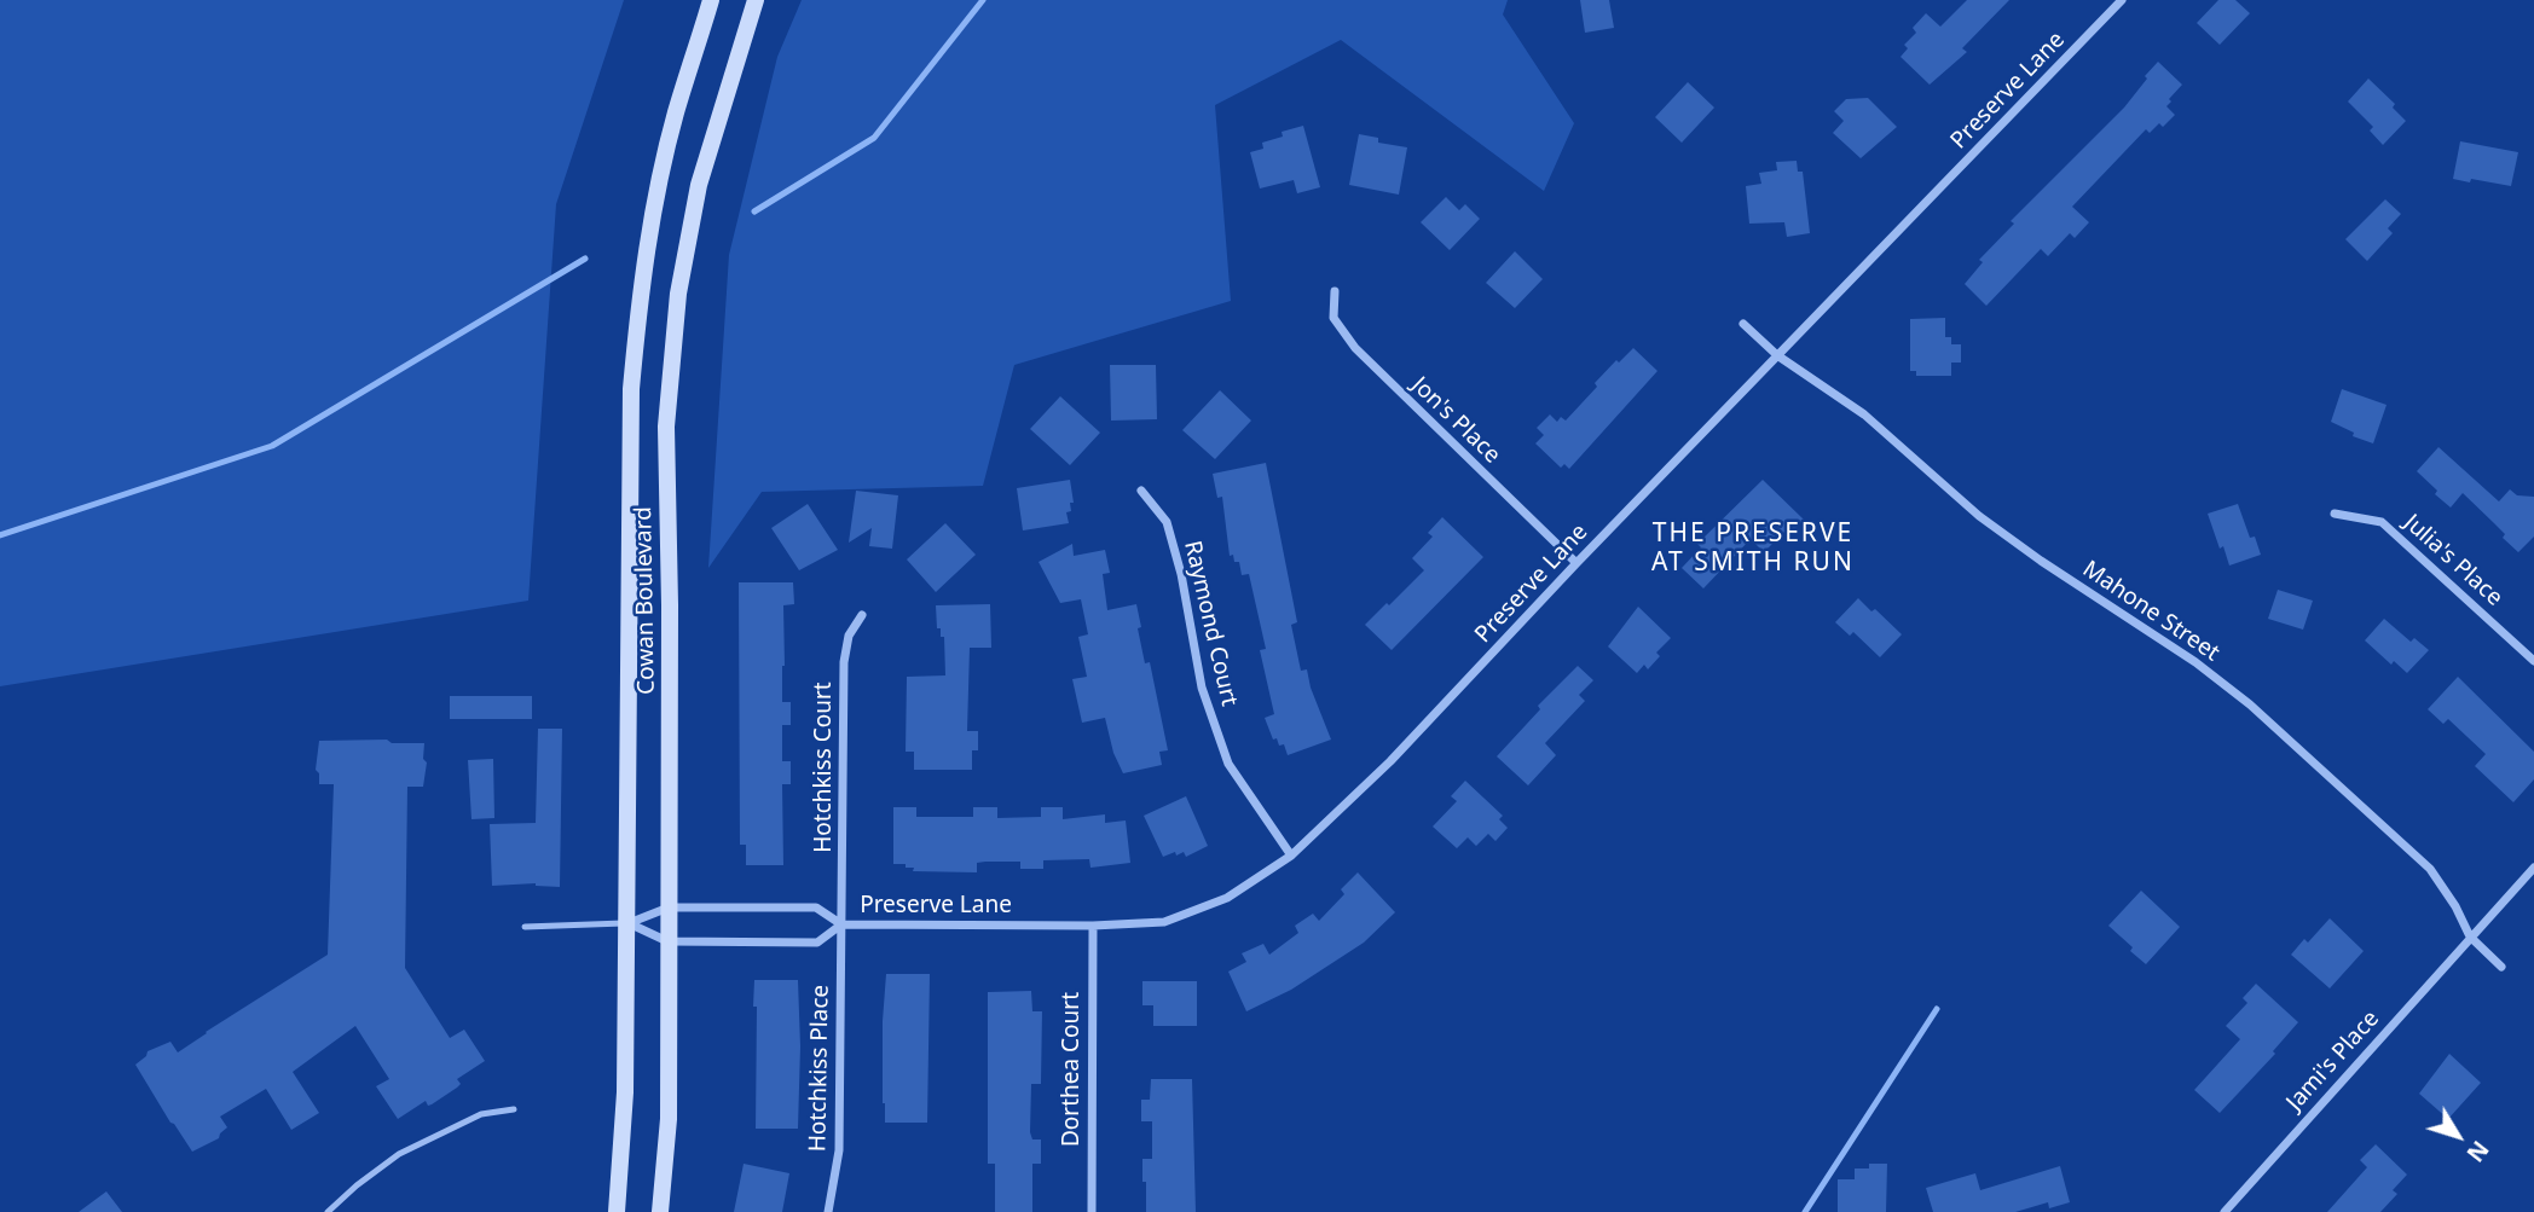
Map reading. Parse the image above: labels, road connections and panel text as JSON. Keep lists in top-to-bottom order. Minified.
{"streets":{"main road":["Cowan Boulevard"],"street":["Preserve Lane","Jon's Place","Julia's Place","Mahone Street","Raymond Court","Hotchkiss Court","Jami's Place","Hotchkiss Place","Dorthea Court"]},"crossings":[["Preserve Lane","Jon's Place"],["Preserve Lane","Cowan Boulevard"],["Preserve Lane","Mahone Street"],["Preserve Lane","Raymond Court"],["Preserve Lane","Hotchkiss Court"],["Preserve Lane","Hotchkiss Place"],["Preserve Lane","Dorthea Court"],["Mahone Street","Jami's Place"],["Hotchkiss Court","Hotchkiss Place"]],"districts":["THE PRESERVE AT SMITH RUN"],"north":"bottom right"}
